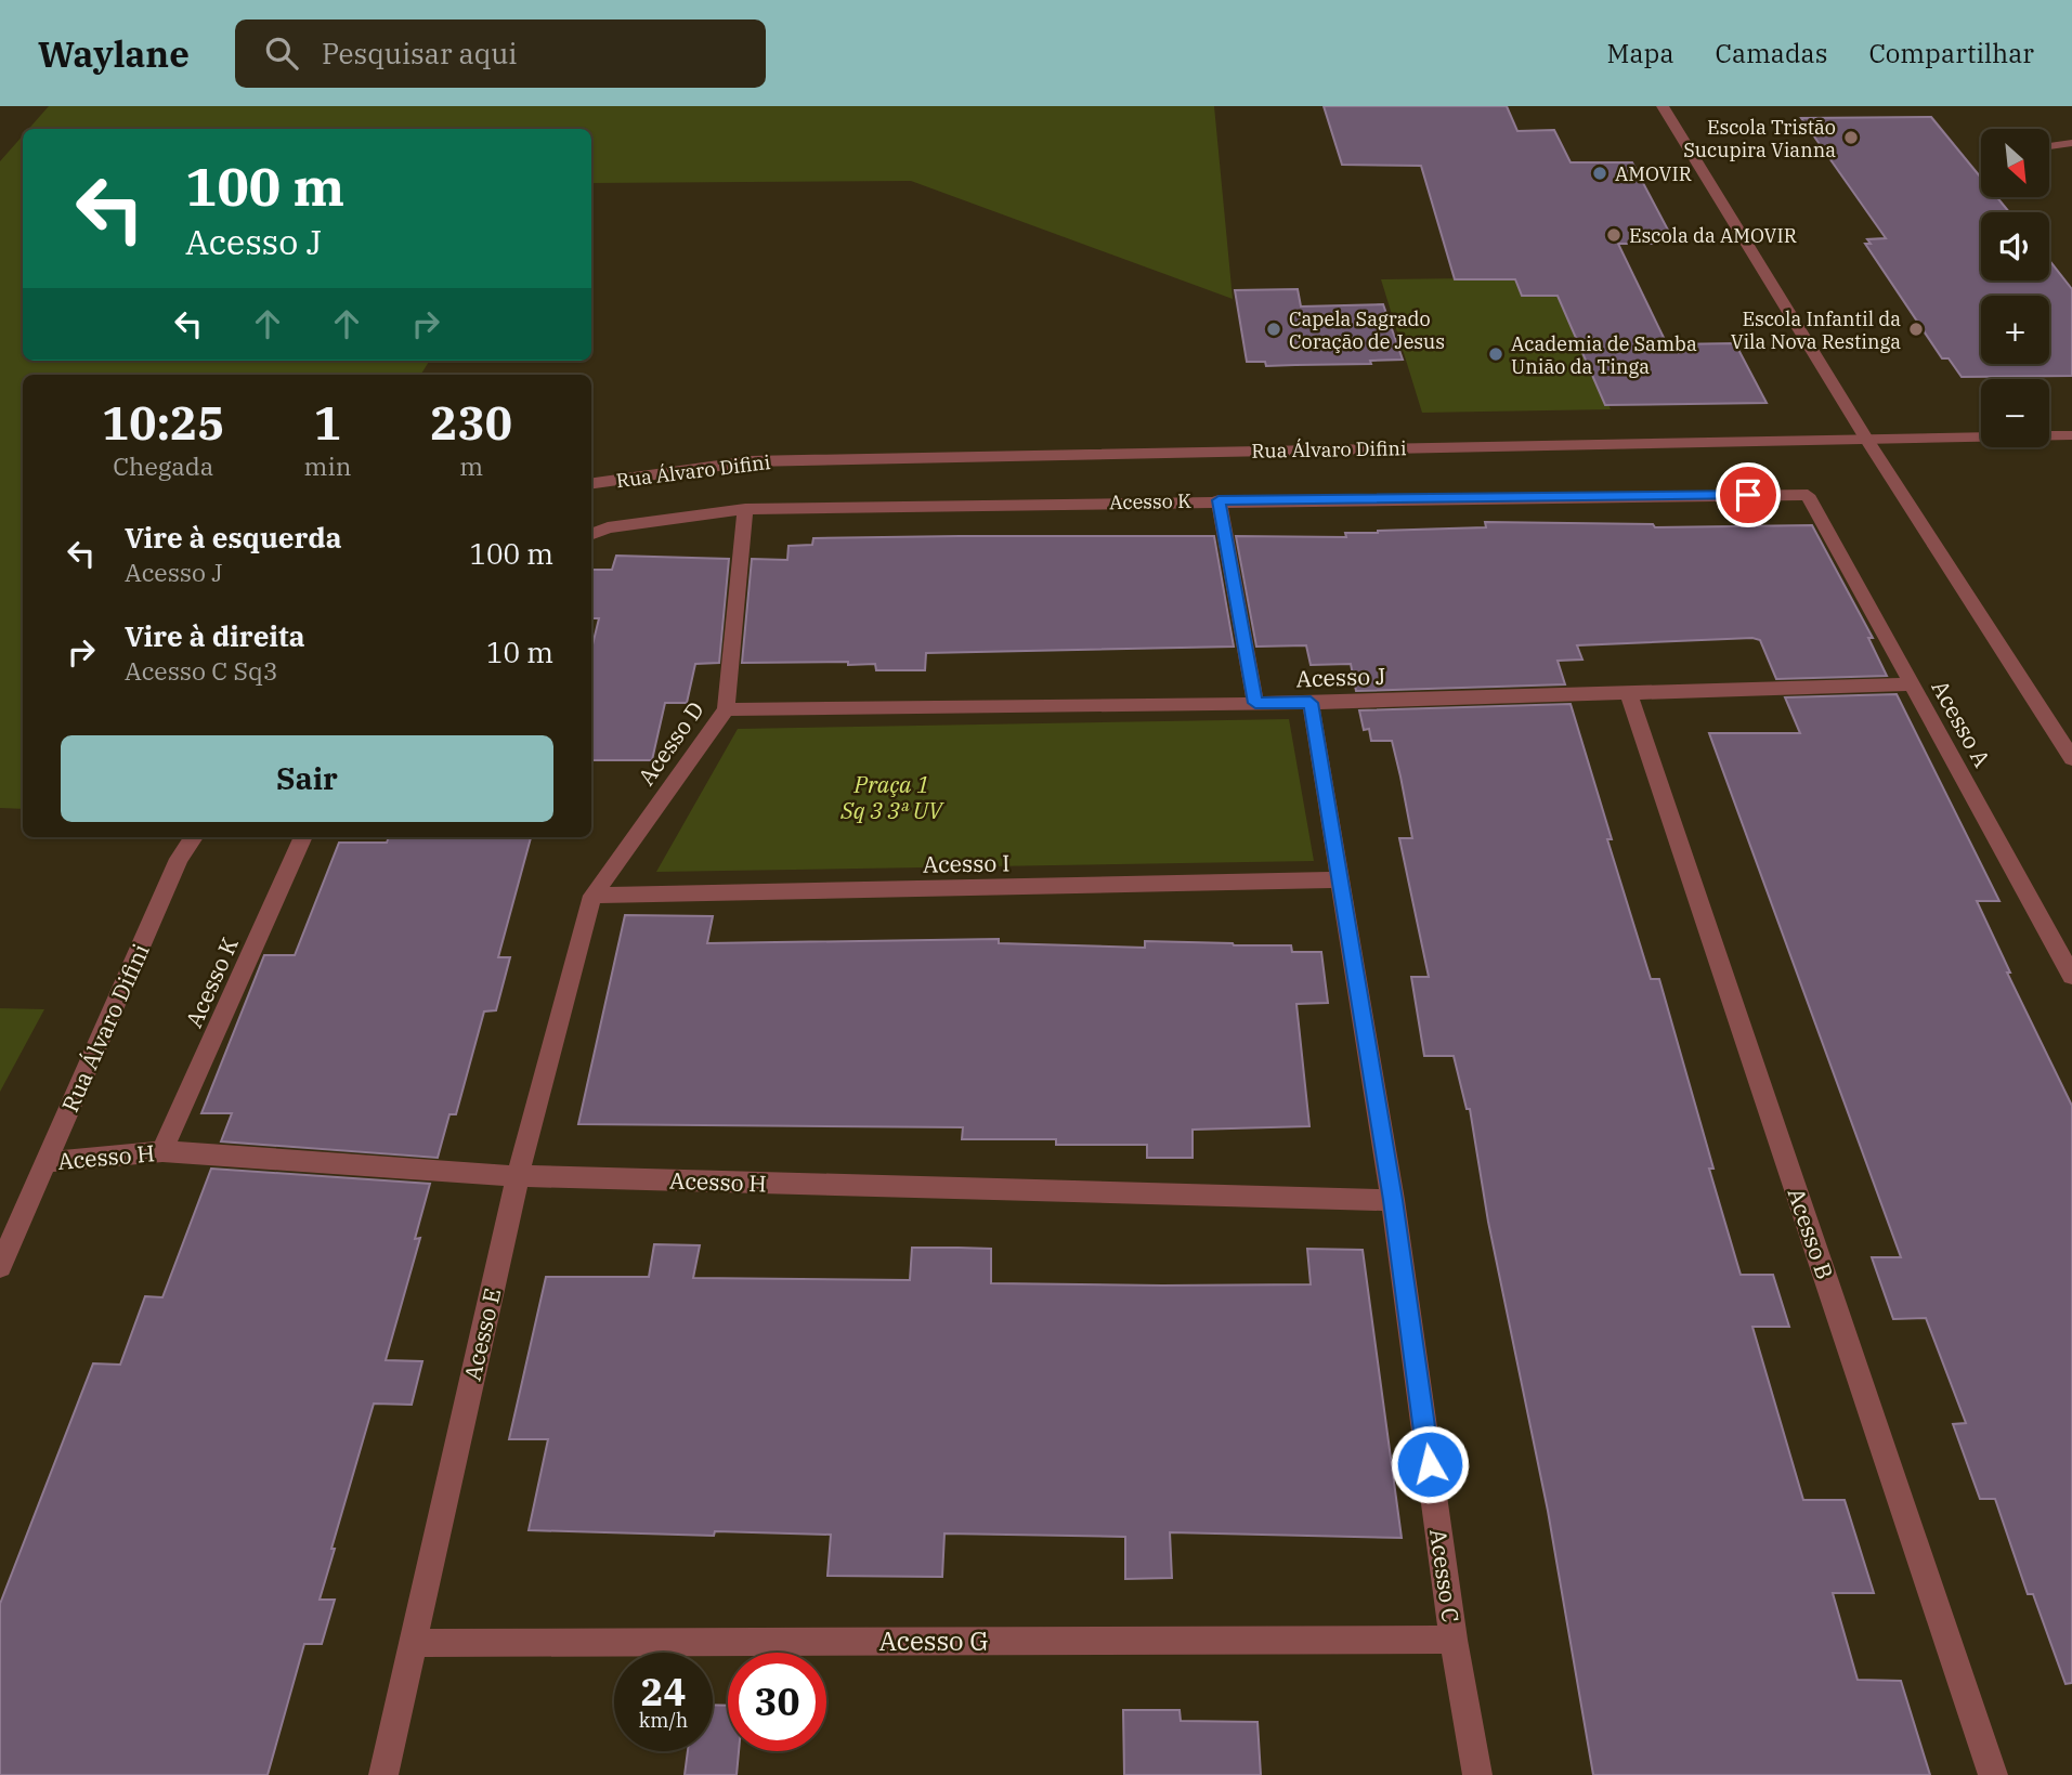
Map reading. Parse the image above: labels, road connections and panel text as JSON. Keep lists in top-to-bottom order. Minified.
{"streets":{"street":["Rua Álvaro Difini","Acesso K","Acesso J","Acesso A","Acesso D","Acesso I","Acesso H","Acesso B","Acesso E","Acesso C","Acesso G"]},"crossings":[["Rua Álvaro Difini","Acesso H"],["Acesso K","Acesso A"],["Acesso K","Acesso D"],["Acesso K","Acesso H"],["Acesso J","Acesso A"],["Acesso J","Acesso D"],["Acesso J","Acesso B"],["Acesso J","Acesso C"],["Acesso D","Acesso I"],["Acesso D","Acesso E"],["Acesso I","Acesso E"],["Acesso I","Acesso C"],["Acesso H","Acesso E"],["Acesso H","Acesso C"],["Acesso E","Acesso G"],["Acesso C","Acesso G"]],"parks":["Praça 1 Sq 3 3ª UV"],"places":["Escola Tristão Sucupira Vianna","AMOVIR","Escola da AMOVIR","Capela Sagrado Coração de Jesus","Escola Infantil da Vila Nova Restinga","Academia de Samba União da Tinga"],"north":"bottom right","page":{"header":"Waylane","search":"Pesquisar aqui","nav":["Mapa","Camadas","Compartilhar"],"map_buttons":["+","−"],"turn":["100 m","Acesso J"],"eta":["10:25","Chegada","1","min","230","m"],"list":[{"name":"Vire à esquerda","note":"Acesso J","value":"100 m"},{"name":"Vire à direita","note":"Acesso C Sq3","value":"10 m"}],"buttons":"Sair","speed":"24 km/h","limit":"30"}}
